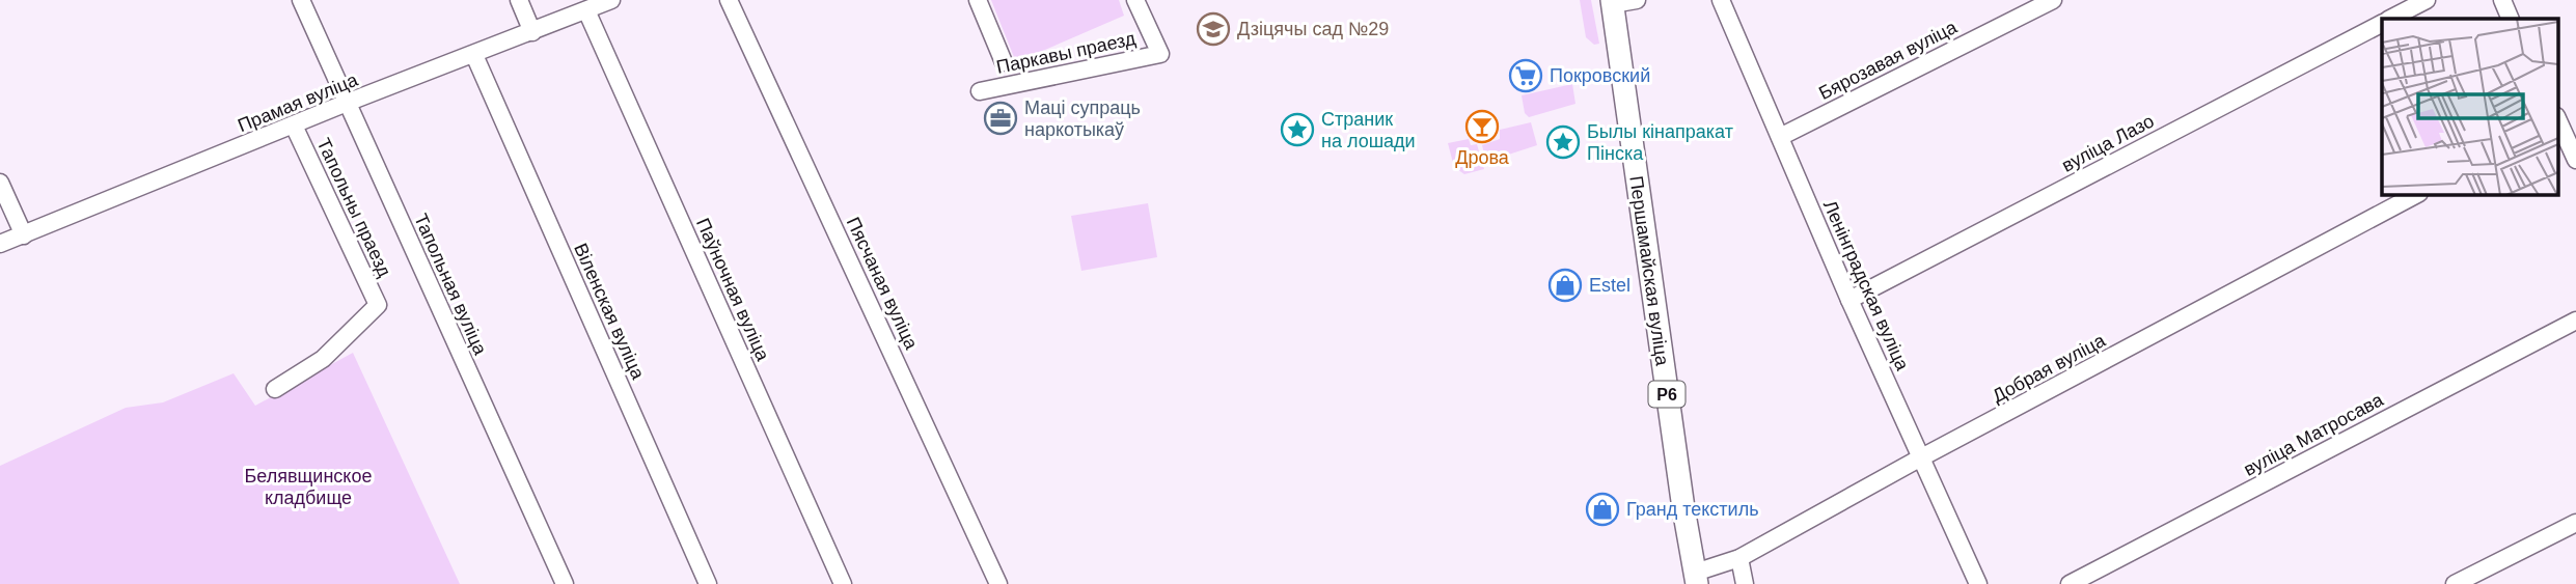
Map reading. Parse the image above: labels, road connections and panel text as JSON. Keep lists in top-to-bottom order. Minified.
{"streets":{"main road":["Першамайская вуліца","Р6"],"street":["Паркавы праезд","Бярозавая вуліца","Прамая вуліца","вуліца Лазо","Тапольны праезд","Пясчаная вуліца","Тапольная вуліца","Ленінградская вуліца","Паўночная вуліца","Віленская вуліца","Добрая вуліца","вуліца Матросава"]},"crossings":[["Бярозавая вуліца","Ленінградская вуліца"],["Прамая вуліца","Тапольны праезд"],["Прамая вуліца","Тапольная вуліца"],["Прамая вуліца","Паўночная вуліца"],["Прамая вуліца","Віленская вуліца"],["вуліца Лазо","Ленінградская вуліца"],["Першамайская вуліца","Добрая вуліца"],["Ленінградская вуліца","Добрая вуліца"]],"parks":["Белявщинское кладбище"],"places":{"school or university":["Дзіцячы сад №29"],"supermarket":["Покровский"],"office":["Маці супраць наркотыкаў"],"bar":["Дрова"],"place":["Страник на лошади","Былы кінапракат Пінска"],"shop":["Estel","Гранд текстиль"]}}
